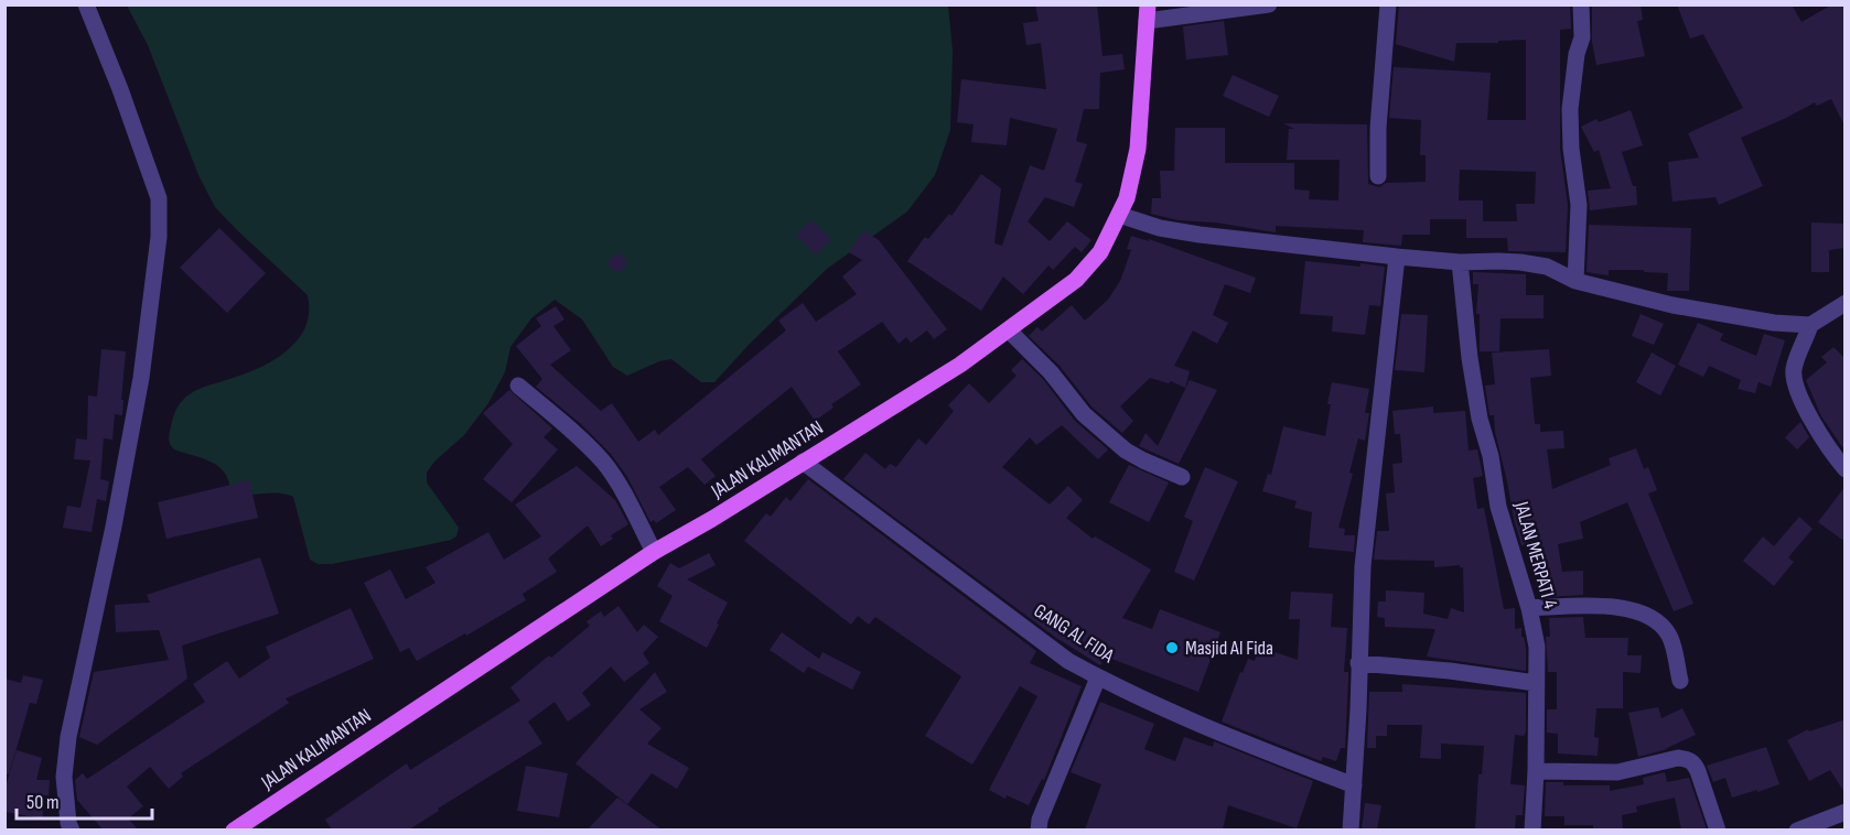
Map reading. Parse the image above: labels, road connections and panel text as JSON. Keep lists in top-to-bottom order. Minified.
{"streets":{"main road":["JALAN KALIMANTAN"],"street":["JALAN MERPATI 4","GANG AL FIDA"]},"crossings":[["JALAN KALIMANTAN","GANG AL FIDA"]],"places":["Masjid Al Fida"],"scale_bar":"50 m"}
